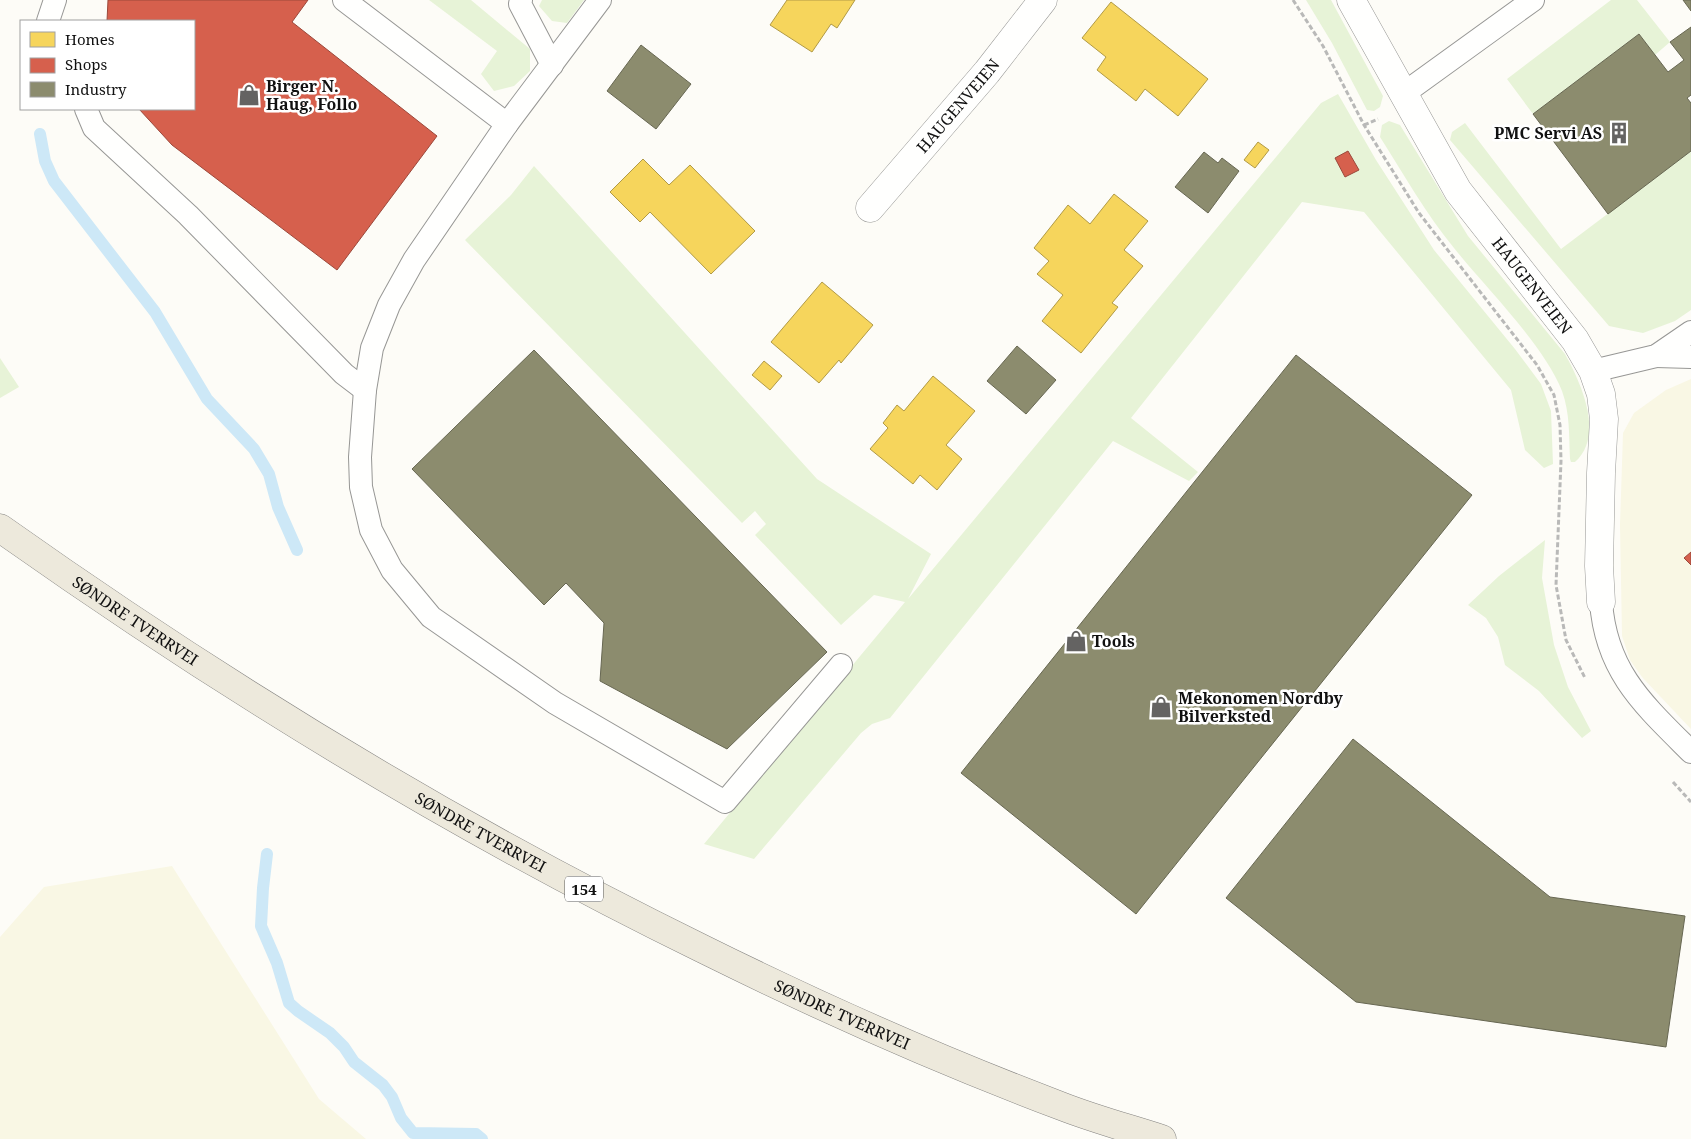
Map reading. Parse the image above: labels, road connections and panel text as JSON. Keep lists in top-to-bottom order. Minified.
{"streets":{"main road":["SØNDRE TVERRVEI","154"],"street":["HAUGENVEIEN"]},"places":{"shop":["Birger N. Haug, Follo","Tools","Mekonomen Nordby Bilverksted"],"building":["PMC Servi AS"]},"legend":["Homes","Shops","Industry"]}
